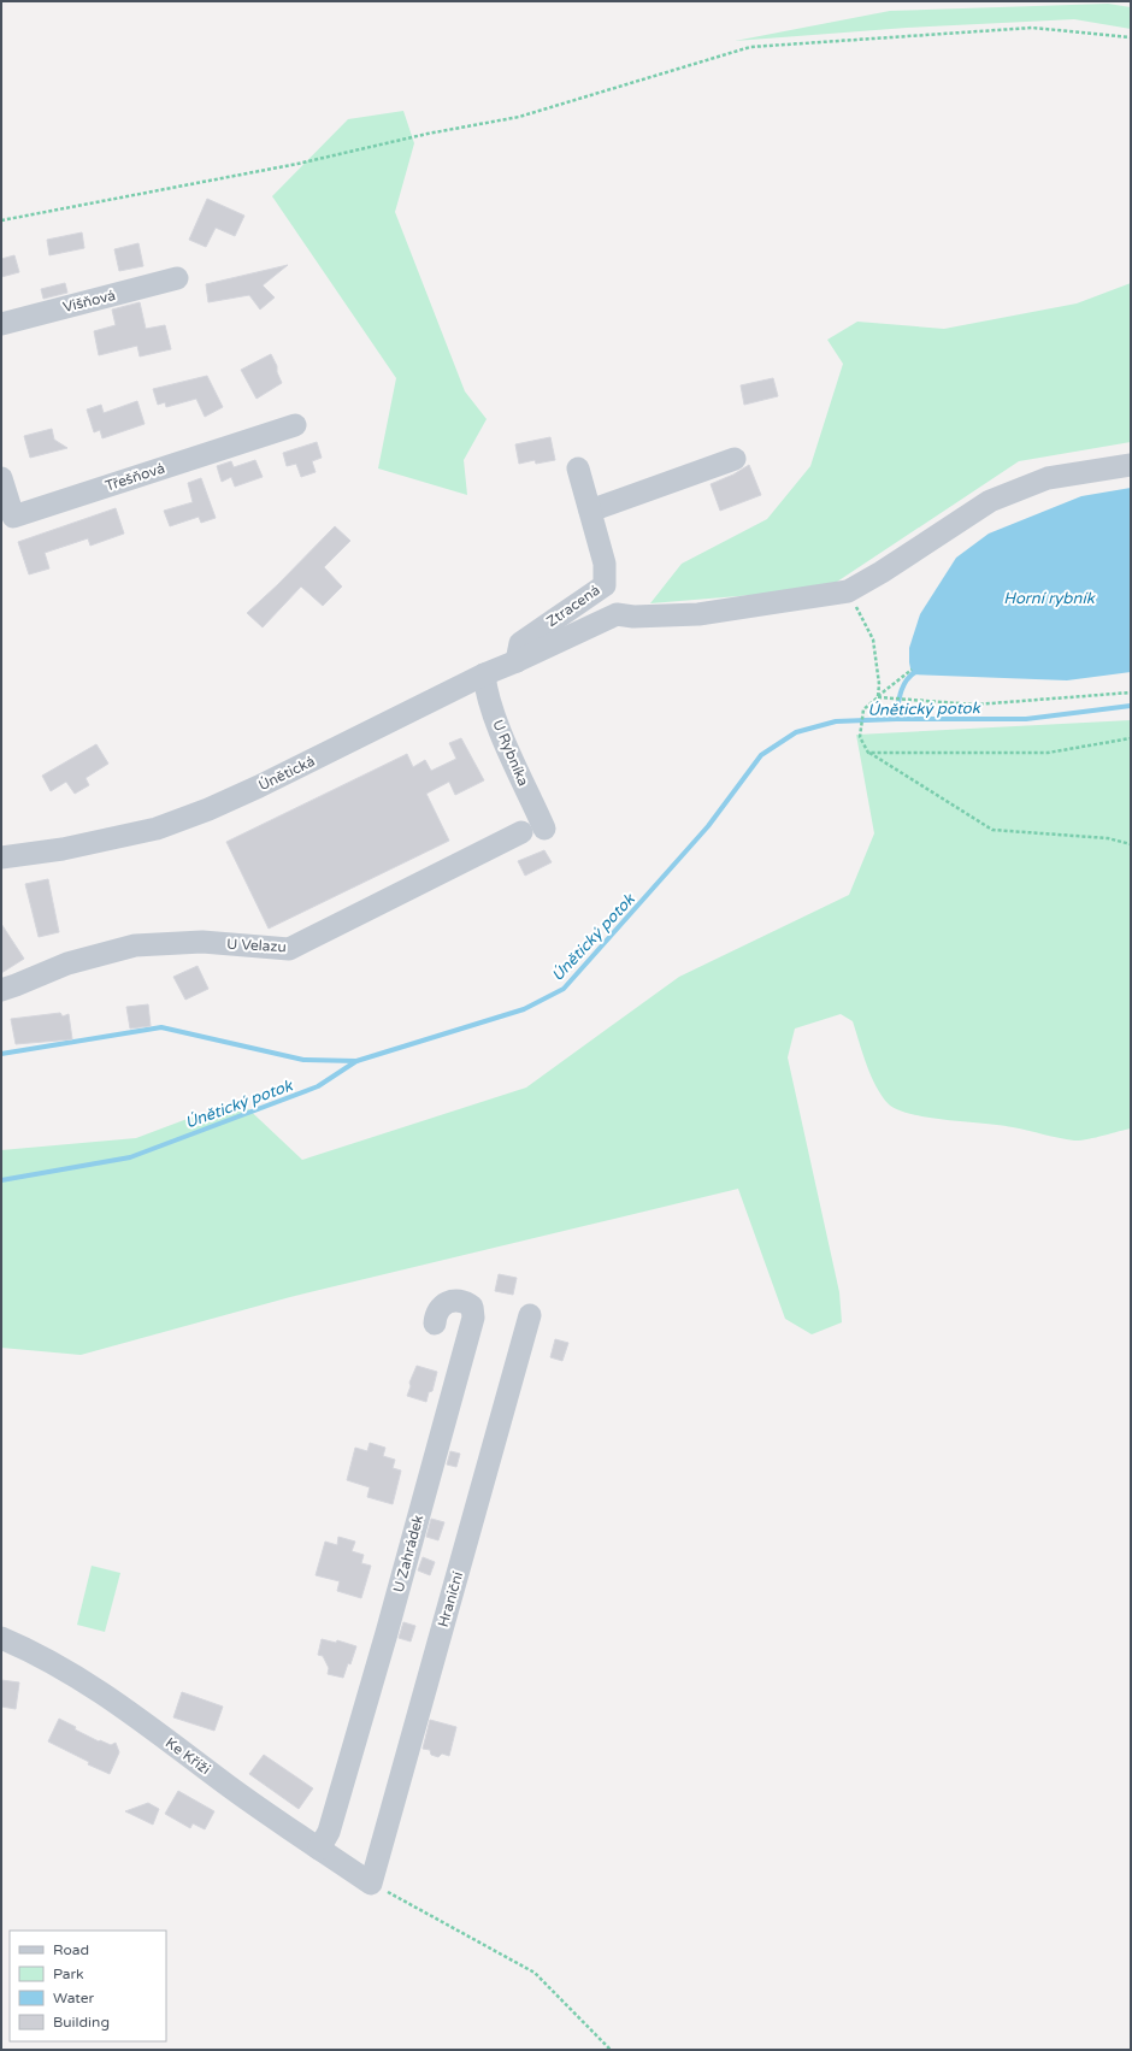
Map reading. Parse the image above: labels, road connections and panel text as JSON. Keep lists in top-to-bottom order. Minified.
{"streets":{"street":["Višňová","Třešňová","Ztracená","U Rybníka","Únětická","U Velazu","U Zahrádek","Hraniční","Ke Kříži"]},"crossings":[["Ztracená","Únětická"],["U Rybníka","Únětická"],["U Zahrádek","Ke Kříži"],["Hraniční","Ke Kříži"]],"water":["Horní rybník","Únětický potok"],"legend":["Road","Park","Water","Building"]}
